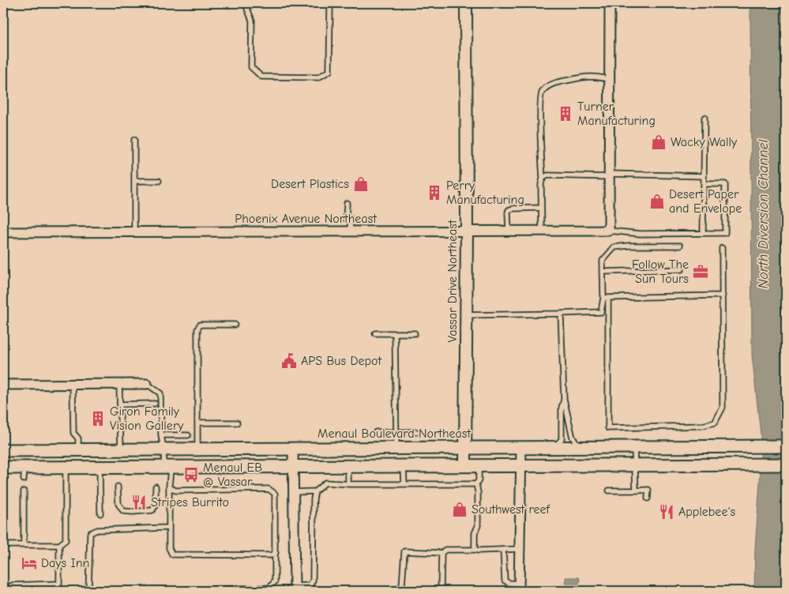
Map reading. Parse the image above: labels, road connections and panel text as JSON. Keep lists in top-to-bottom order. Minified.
{"streets":{"main road":["Menaul Boulevard Northeast"],"street":["Phoenix Avenue Northeast","Vassar Drive Northeast"]},"crossings":[["Phoenix Avenue Northeast","Vassar Drive Northeast"],["Vassar Drive Northeast","Menaul Boulevard Northeast"]],"water":["North Diversion Channel"],"places":{"building":["Turner Manufacturing","Perry Manufacturing","Giron Family Vision Gallery"],"shop":["Wacky Wally","Desert Plastics","Desert Paper and Envelope","Southwest reef"],"office":["Follow The Sun Tours"],"public building":["APS Bus Depot"],"bus stop":["Menaul EB @ Vassar"],"restaurant":["Stripes Burrito","Applebee's"],"hotel":["Days Inn"]}}
